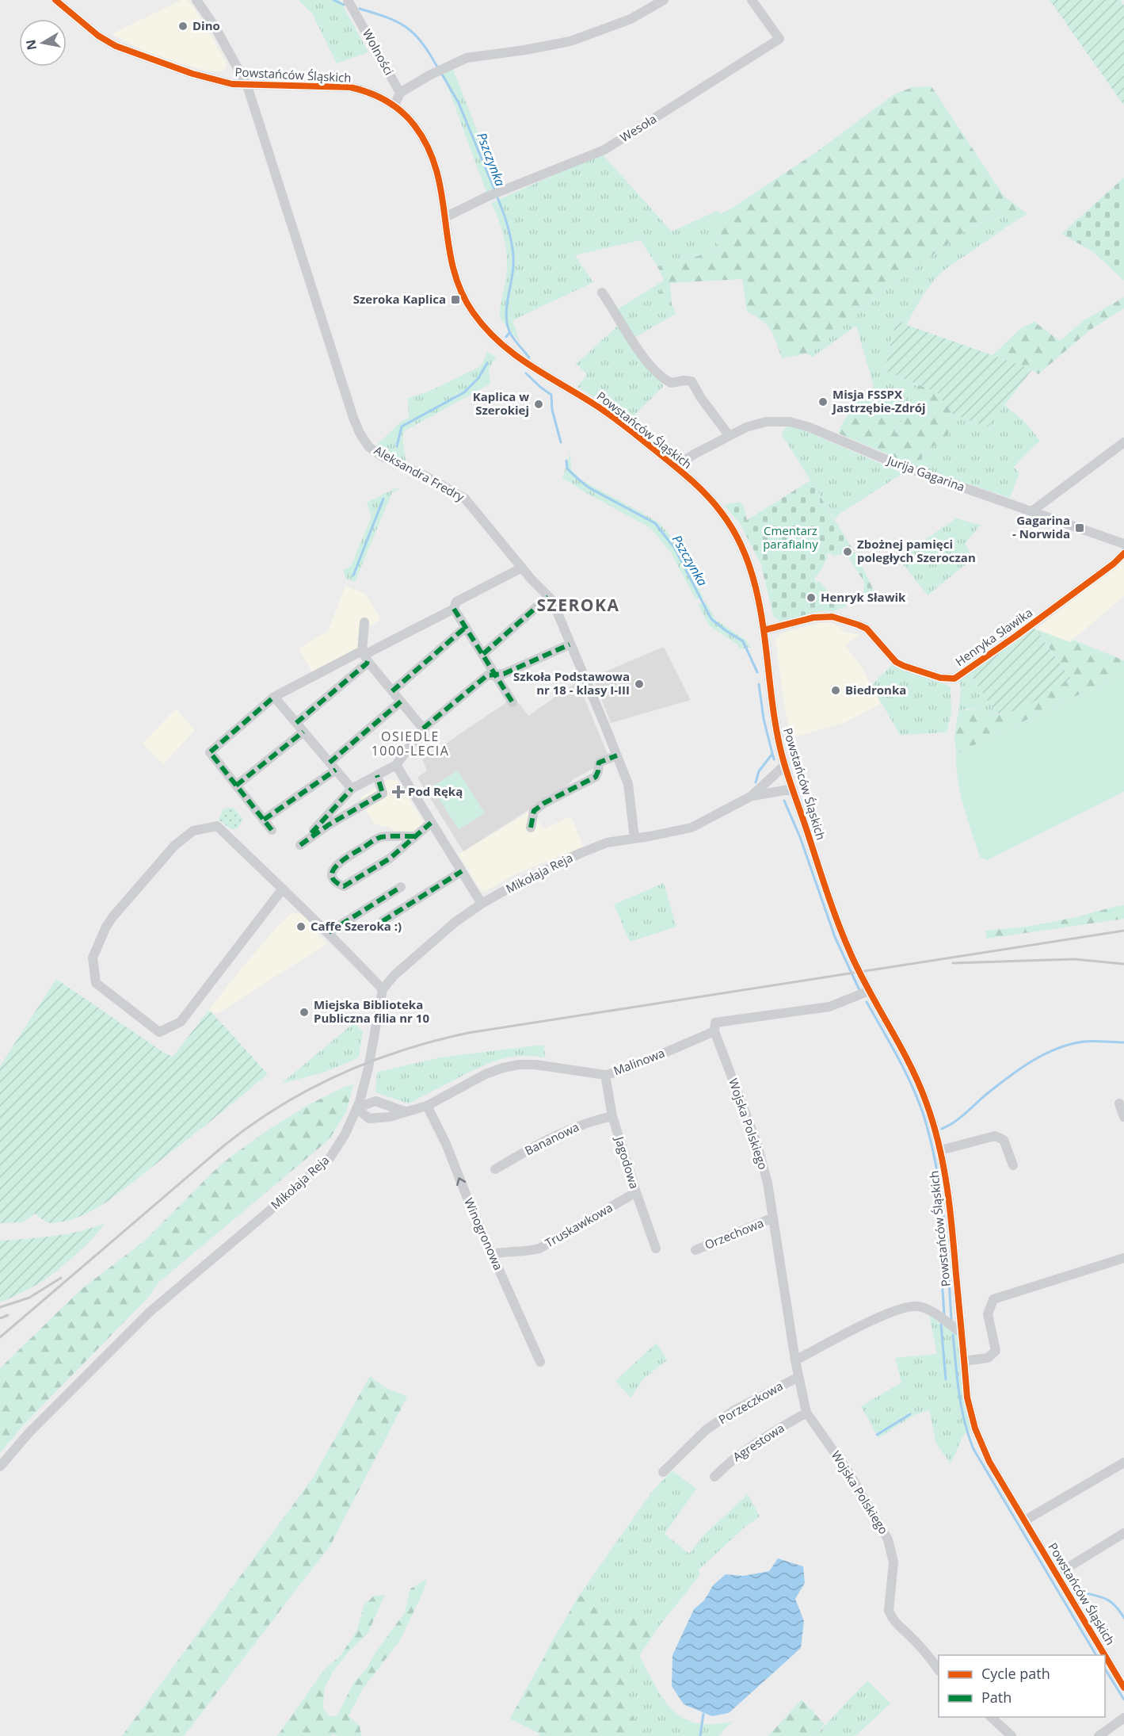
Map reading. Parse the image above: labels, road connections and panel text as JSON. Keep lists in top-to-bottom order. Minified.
{"streets":{"street":["Wolności","Powstańców Śląskich","Wesoła","Aleksandra Fredry","Jurija Gagarina","Henryka Sławika","Mikołaja Reja","Malinowa","Wojska Polskiego","Bananowa","Jagodowa","Truskawkowa","Winogronowa","Orzechowa","Porzeczkowa","Agrestowa"]},"crossings":[["Powstańców Śląskich","Wesoła"],["Powstańców Śląskich","Aleksandra Fredry"],["Powstańców Śląskich","Jurija Gagarina"],["Powstańców Śląskich","Henryka Sławika"],["Powstańców Śląskich","Mikołaja Reja"],["Powstańców Śląskich","Malinowa"],["Aleksandra Fredry","Mikołaja Reja"],["Malinowa","Wojska Polskiego"],["Malinowa","Jagodowa"],["Malinowa","Winogronowa"],["Wojska Polskiego","Orzechowa"],["Wojska Polskiego","Porzeczkowa"],["Wojska Polskiego","Agrestowa"],["Bananowa","Jagodowa"],["Jagodowa","Truskawkowa"],["Truskawkowa","Winogronowa"]],"one_way":["Winogronowa"],"districts":["SZEROKA","OSIEDLE 1000-LECIA"],"water":["Pszczynka"],"parks":["Cmentarz parafialny"],"places":{"other":["Dino","Misja FSSPX Jastrzębie-Zdrój","Kaplica w Szerokiej","Zbożnej pamięci poległych Szeroczan","Henryk Sławik","Szkoła Podstawowa nr 18 - klasy I-III","Biedronka","Caffe Szeroka :)","Miejska Biblioteka Publiczna filia nr 10"],"transit":["Szeroka Kaplica","Gagarina - Norwida"],"health":["Pod Ręką"]},"legend":["Cycle path","Path"],"north":"left"}
